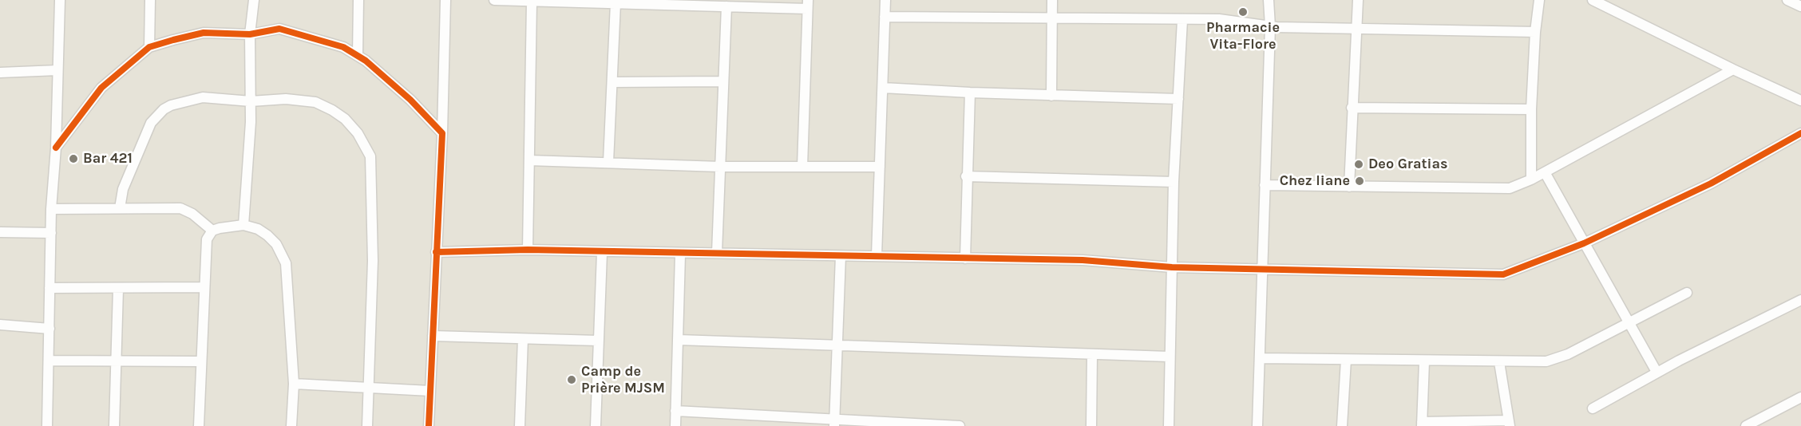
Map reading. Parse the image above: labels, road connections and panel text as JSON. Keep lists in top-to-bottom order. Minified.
{"places":["Pharmacie Vita-Flore","Bar 421","Deo Gratias","Chez liane","Camp de Prière MJSM"]}
